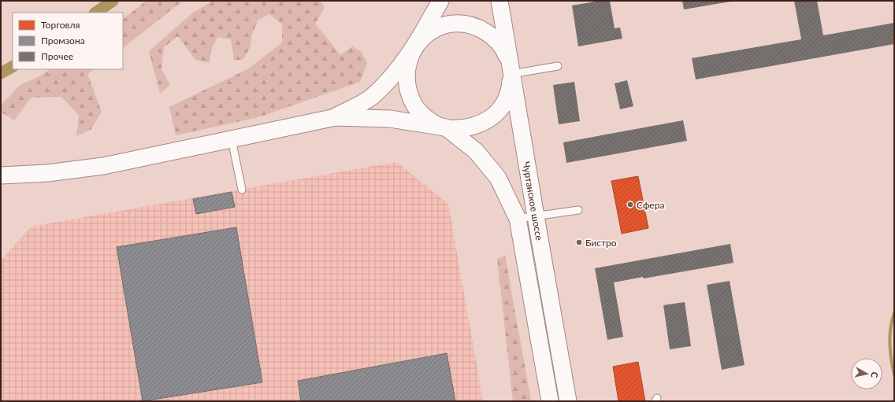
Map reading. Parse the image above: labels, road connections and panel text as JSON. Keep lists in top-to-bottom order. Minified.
{"streets":{"street":["Чуртанское шоссе"]},"places":["Сфера","Бистро"],"legend":["Торговля","Промзона","Прочее"],"north":"right"}
